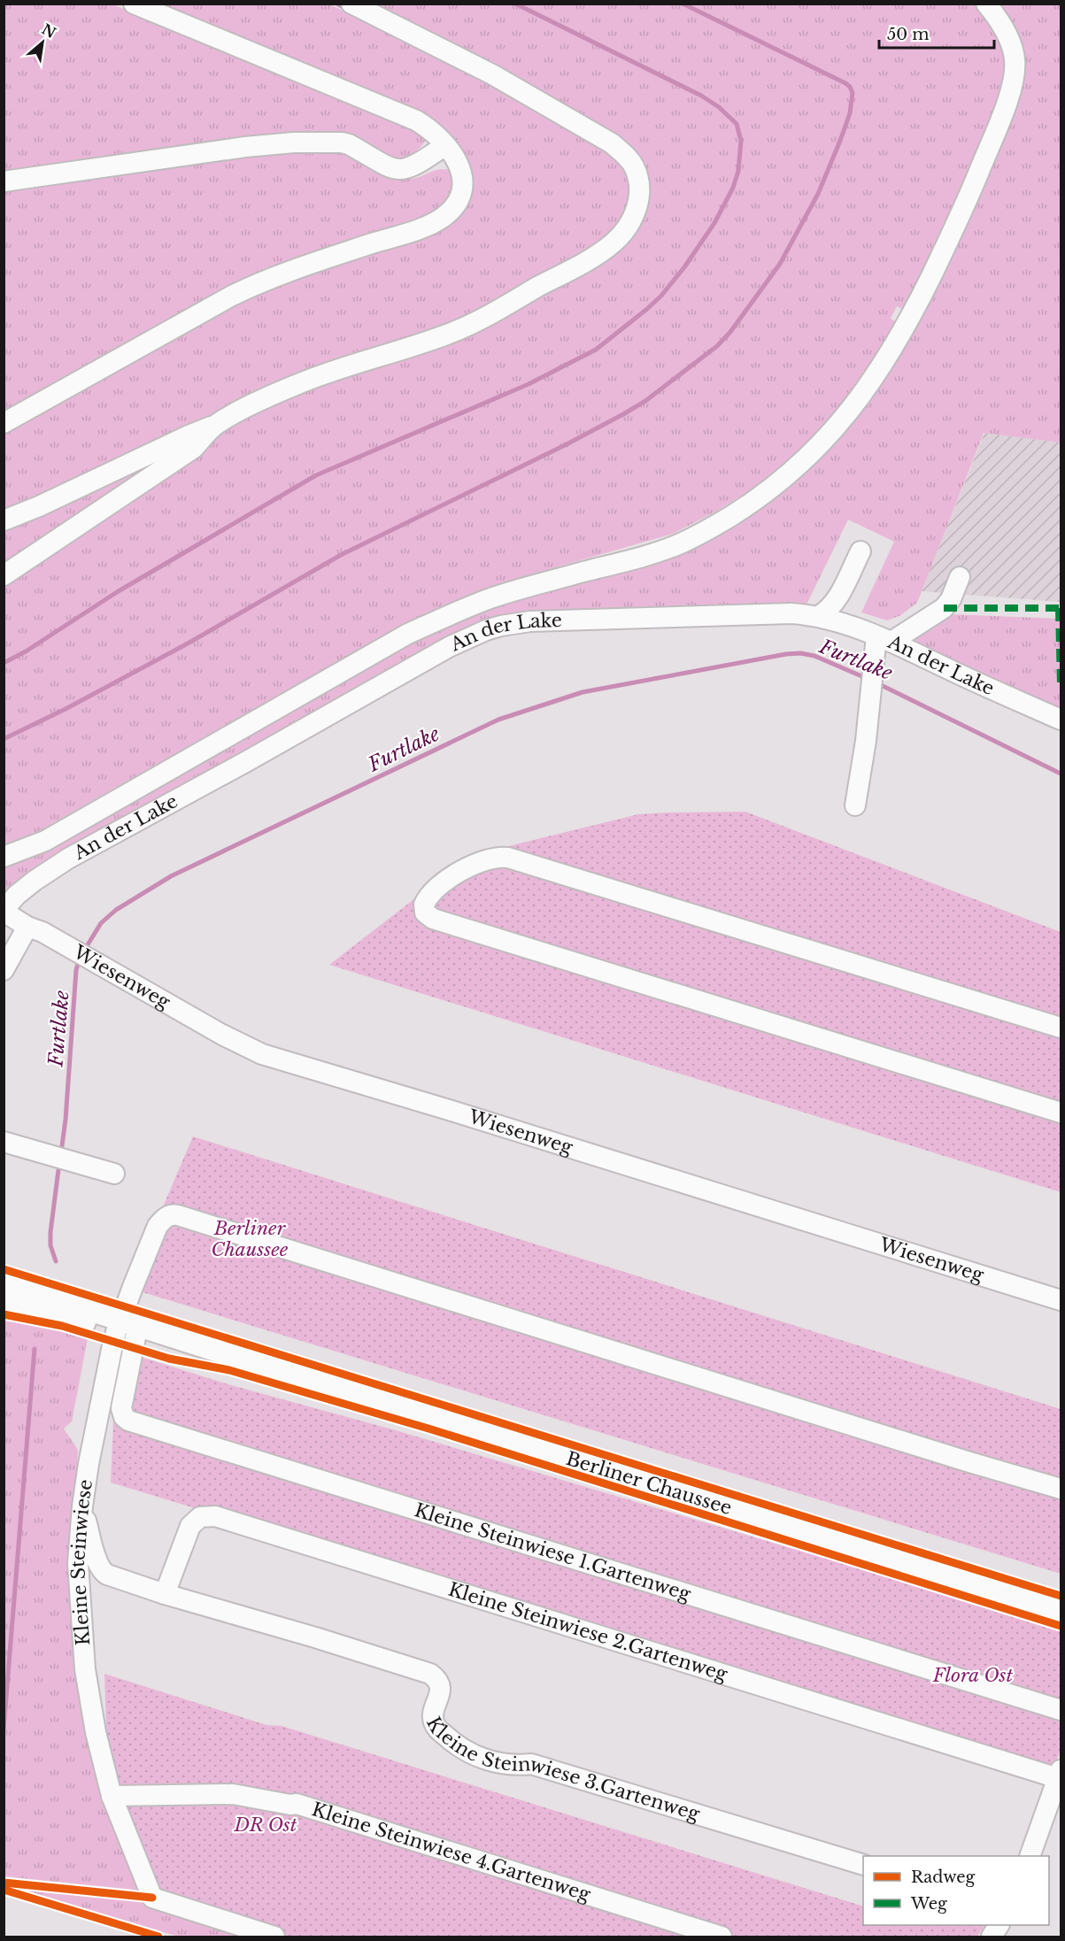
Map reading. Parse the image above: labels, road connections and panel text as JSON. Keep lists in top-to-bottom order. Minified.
{"streets":{"main road":["Berliner Chaussee"],"street":["An der Lake","Wiesenweg","Kleine Steinwiese 1.Gartenweg","Kleine Steinwiese","Kleine Steinwiese 2.Gartenweg","Kleine Steinwiese 3.Gartenweg","Kleine Steinwiese 4.Gartenweg"]},"crossings":[["An der Lake","Wiesenweg"],["Berliner Chaussee","Kleine Steinwiese 1.Gartenweg"],["Berliner Chaussee","Kleine Steinwiese"],["Kleine Steinwiese 1.Gartenweg","Kleine Steinwiese"],["Kleine Steinwiese","Kleine Steinwiese 3.Gartenweg"],["Kleine Steinwiese","Kleine Steinwiese 4.Gartenweg"],["Kleine Steinwiese 2.Gartenweg","Kleine Steinwiese 3.Gartenweg"]],"water":["Furtlake"],"parks":["Berliner Chaussee","Flora Ost","DR Ost"],"legend":["Radweg","Weg"],"scale_bar":"50 m","north":"top right"}
